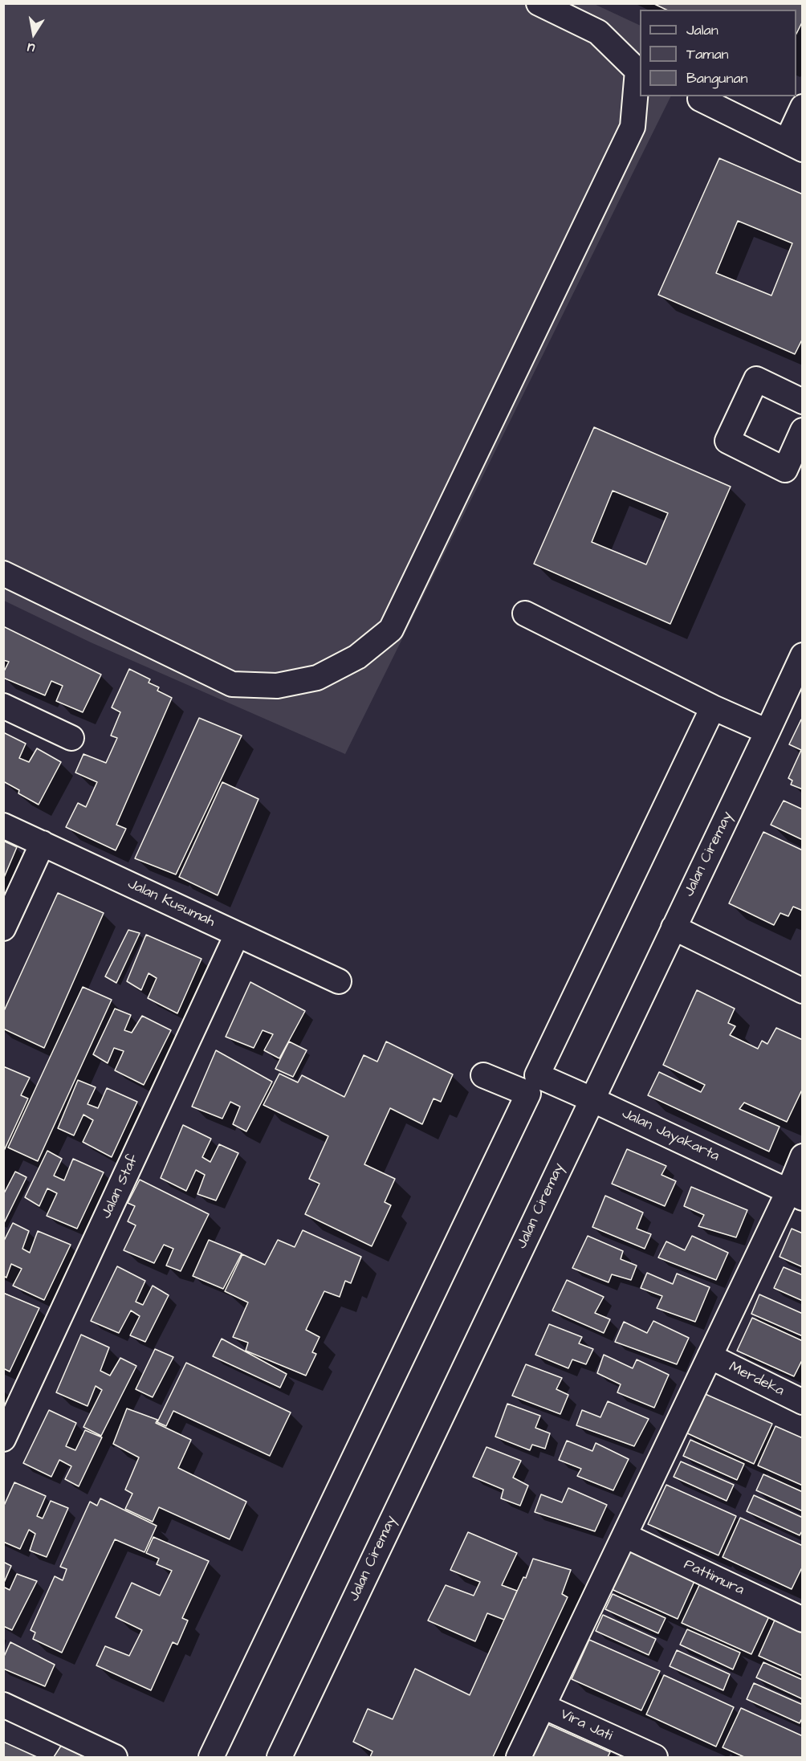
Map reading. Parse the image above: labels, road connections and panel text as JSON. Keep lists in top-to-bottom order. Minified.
{"streets":{"street":["Jalan Ciremay","Jalan Kusumah","Jalan Jayakarta","Jalan Staf","Merdeka","Pattimura","Vira Jati"]},"crossings":[["Jalan Ciremay","Jalan Jayakarta"],["Jalan Kusumah","Jalan Staf"]],"legend":["Jalan","Taman","Bangunan"],"north":"bottom"}
